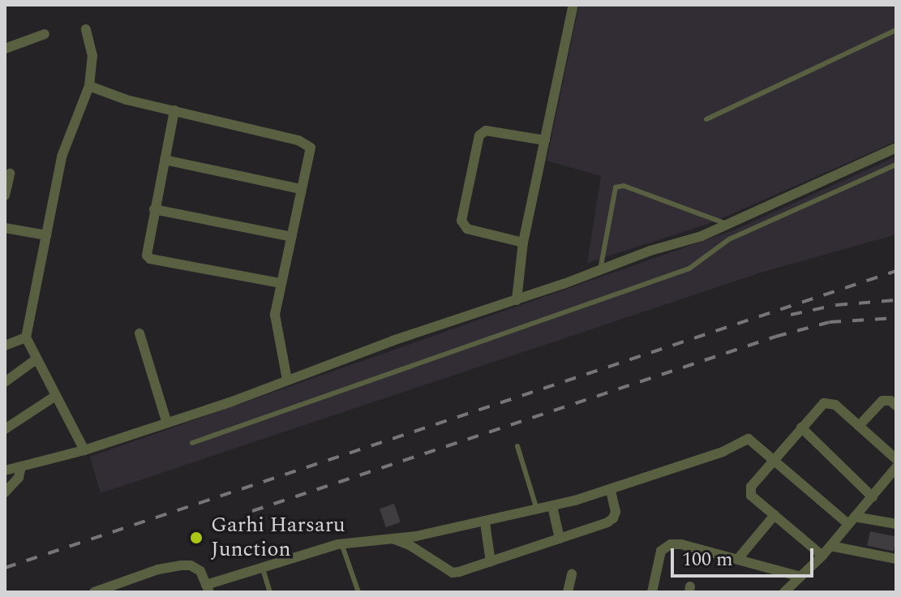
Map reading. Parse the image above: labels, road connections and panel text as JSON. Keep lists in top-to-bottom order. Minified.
{"places":["Garhi Harsaru Junction"],"scale_bar":"100 m"}
